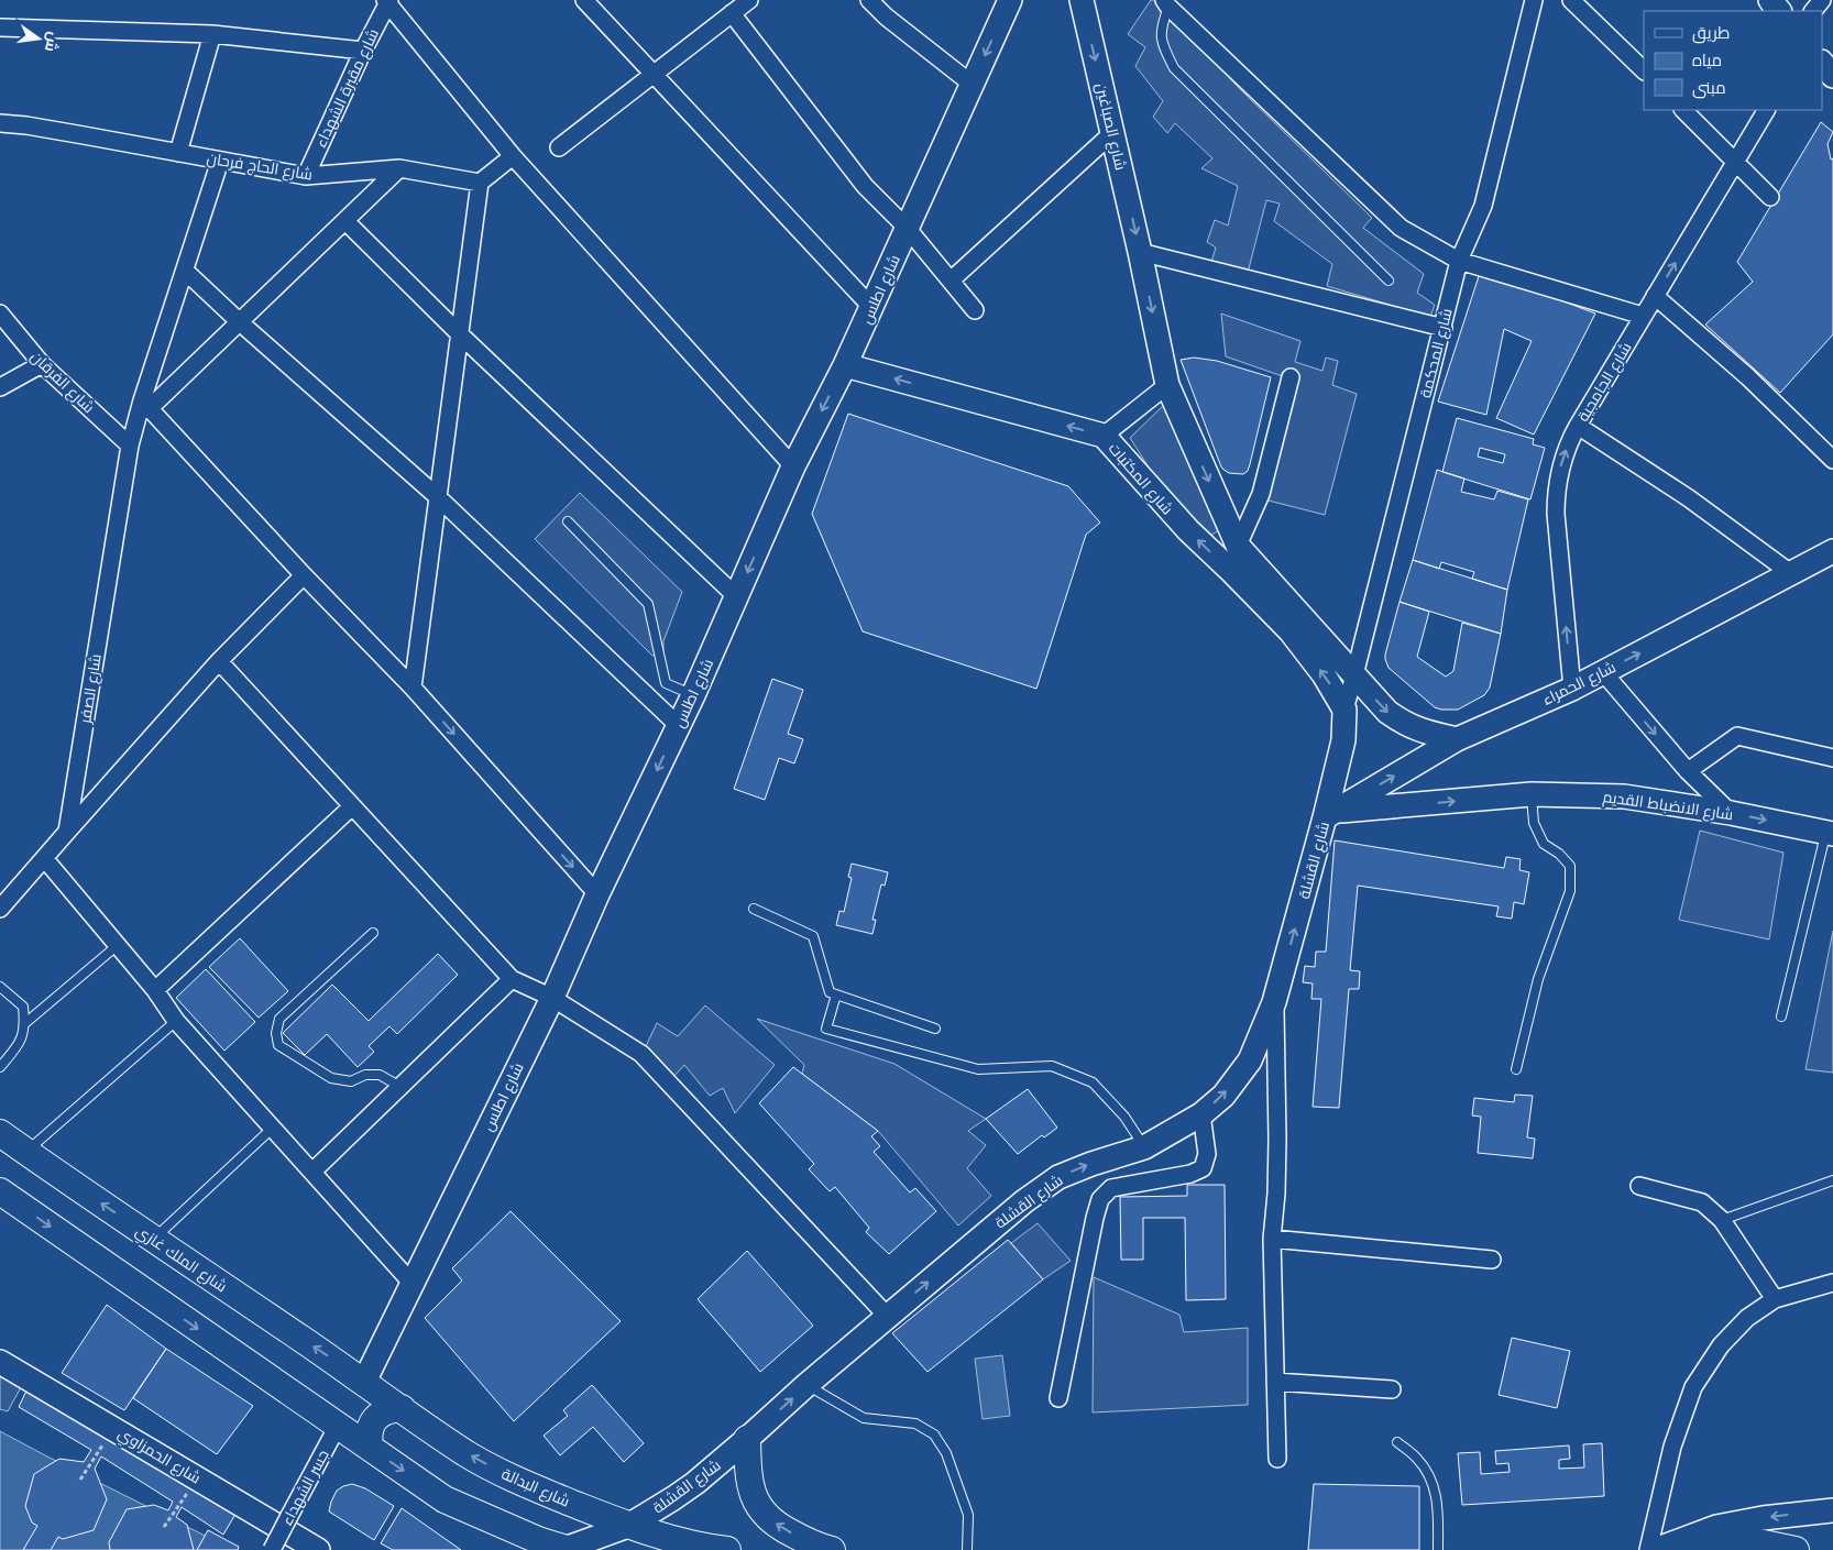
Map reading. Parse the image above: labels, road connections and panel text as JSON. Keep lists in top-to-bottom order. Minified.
{"streets":{"main road":["شارع الملك غازي","شارع البدالة"],"street":["شارع مقبرة الشهداء","شارع الصباغين","شارع الحاج فرحان","شارع اطلس","شارع المحكمة","شارع الفرقان","شارع الجامجية","شارع المكتبات","شارع الحمراء","شارع الصفر","شارع الانضباط القديم","شارع القشلة","شارع الحمزاوي","جسر الشهداء"]},"crossings":[["شارع مقبرة الشهداء","شارع الحاج فرحان"],["شارع الحاج فرحان","شارع الصفر"],["شارع اطلس","شارع المكتبات"],["شارع اطلس","شارع الملك غازي"],["شارع اطلس","شارع البدالة"],["شارع المحكمة","شارع المكتبات"],["شارع المحكمة","شارع القشلة"],["شارع الفرقان","شارع الصفر"],["شارع الجامجية","شارع الحمراء"],["شارع المكتبات","شارع القشلة"],["شارع الحمراء","شارع الانضباط القديم"],["شارع الحمراء","شارع القشلة"],["شارع الانضباط القديم","شارع القشلة"],["شارع القشلة","شارع البدالة"],["شارع الملك غازي","شارع البدالة"]],"one_way":["شارع الصباغين","شارع اطلس","شارع الجامجية","شارع الحمراء","شارع الانضباط القديم","شارع القشلة"],"legend":["طريق","مياه","مبنى"],"north":"right"}
